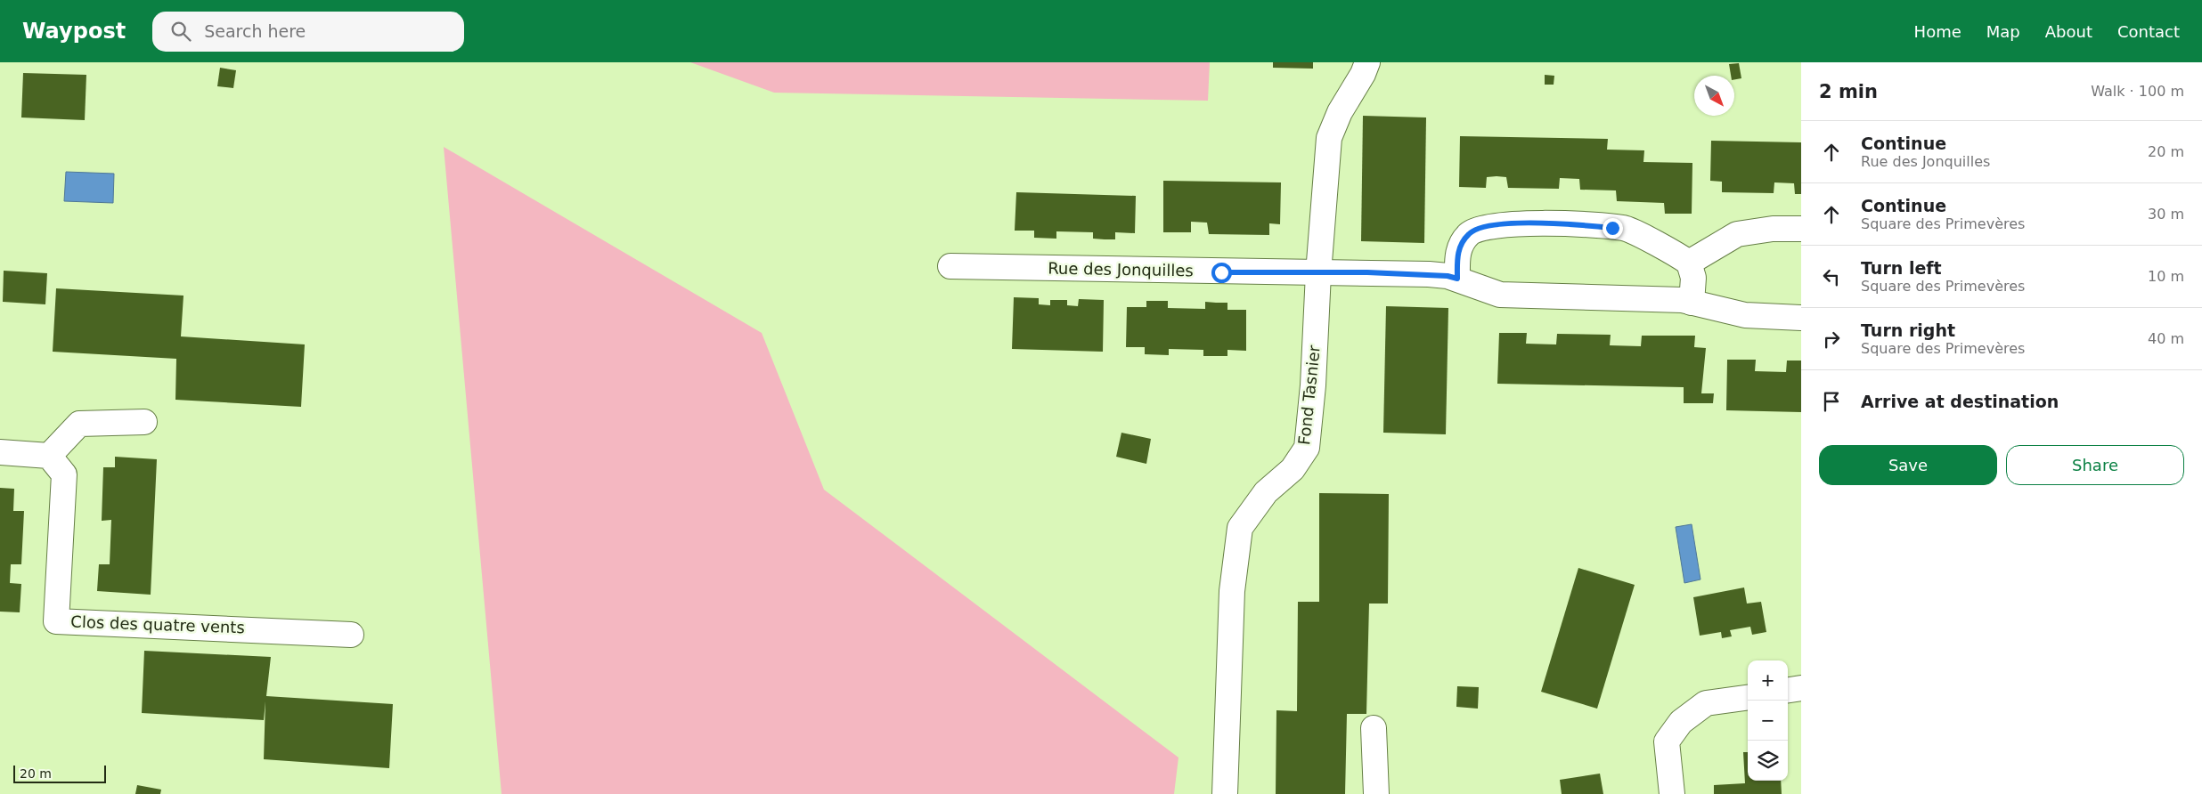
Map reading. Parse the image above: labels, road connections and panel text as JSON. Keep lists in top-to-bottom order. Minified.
{"streets":{"street":["Rue des Jonquilles","Fond Tasnier","Clos des quatre vents"]},"crossings":[["Rue des Jonquilles","Fond Tasnier"]],"scale_bar":"20 m","north":"bottom right","page":{"header":"Waypost","search":"Search here","nav":["Home","Map","About","Contact"],"heading":["2 min","Walk · 100 m"],"list":[["Continue","Rue des Jonquilles","20 m"],["Continue","Square des Primevères","30 m"],["Turn left","Square des Primevères","10 m"],["Turn right","Square des Primevères","40 m"],"Arrive at destination"],"buttons":["Save","Share"],"map_buttons":["+","−"],"scale":"20 m"}}
